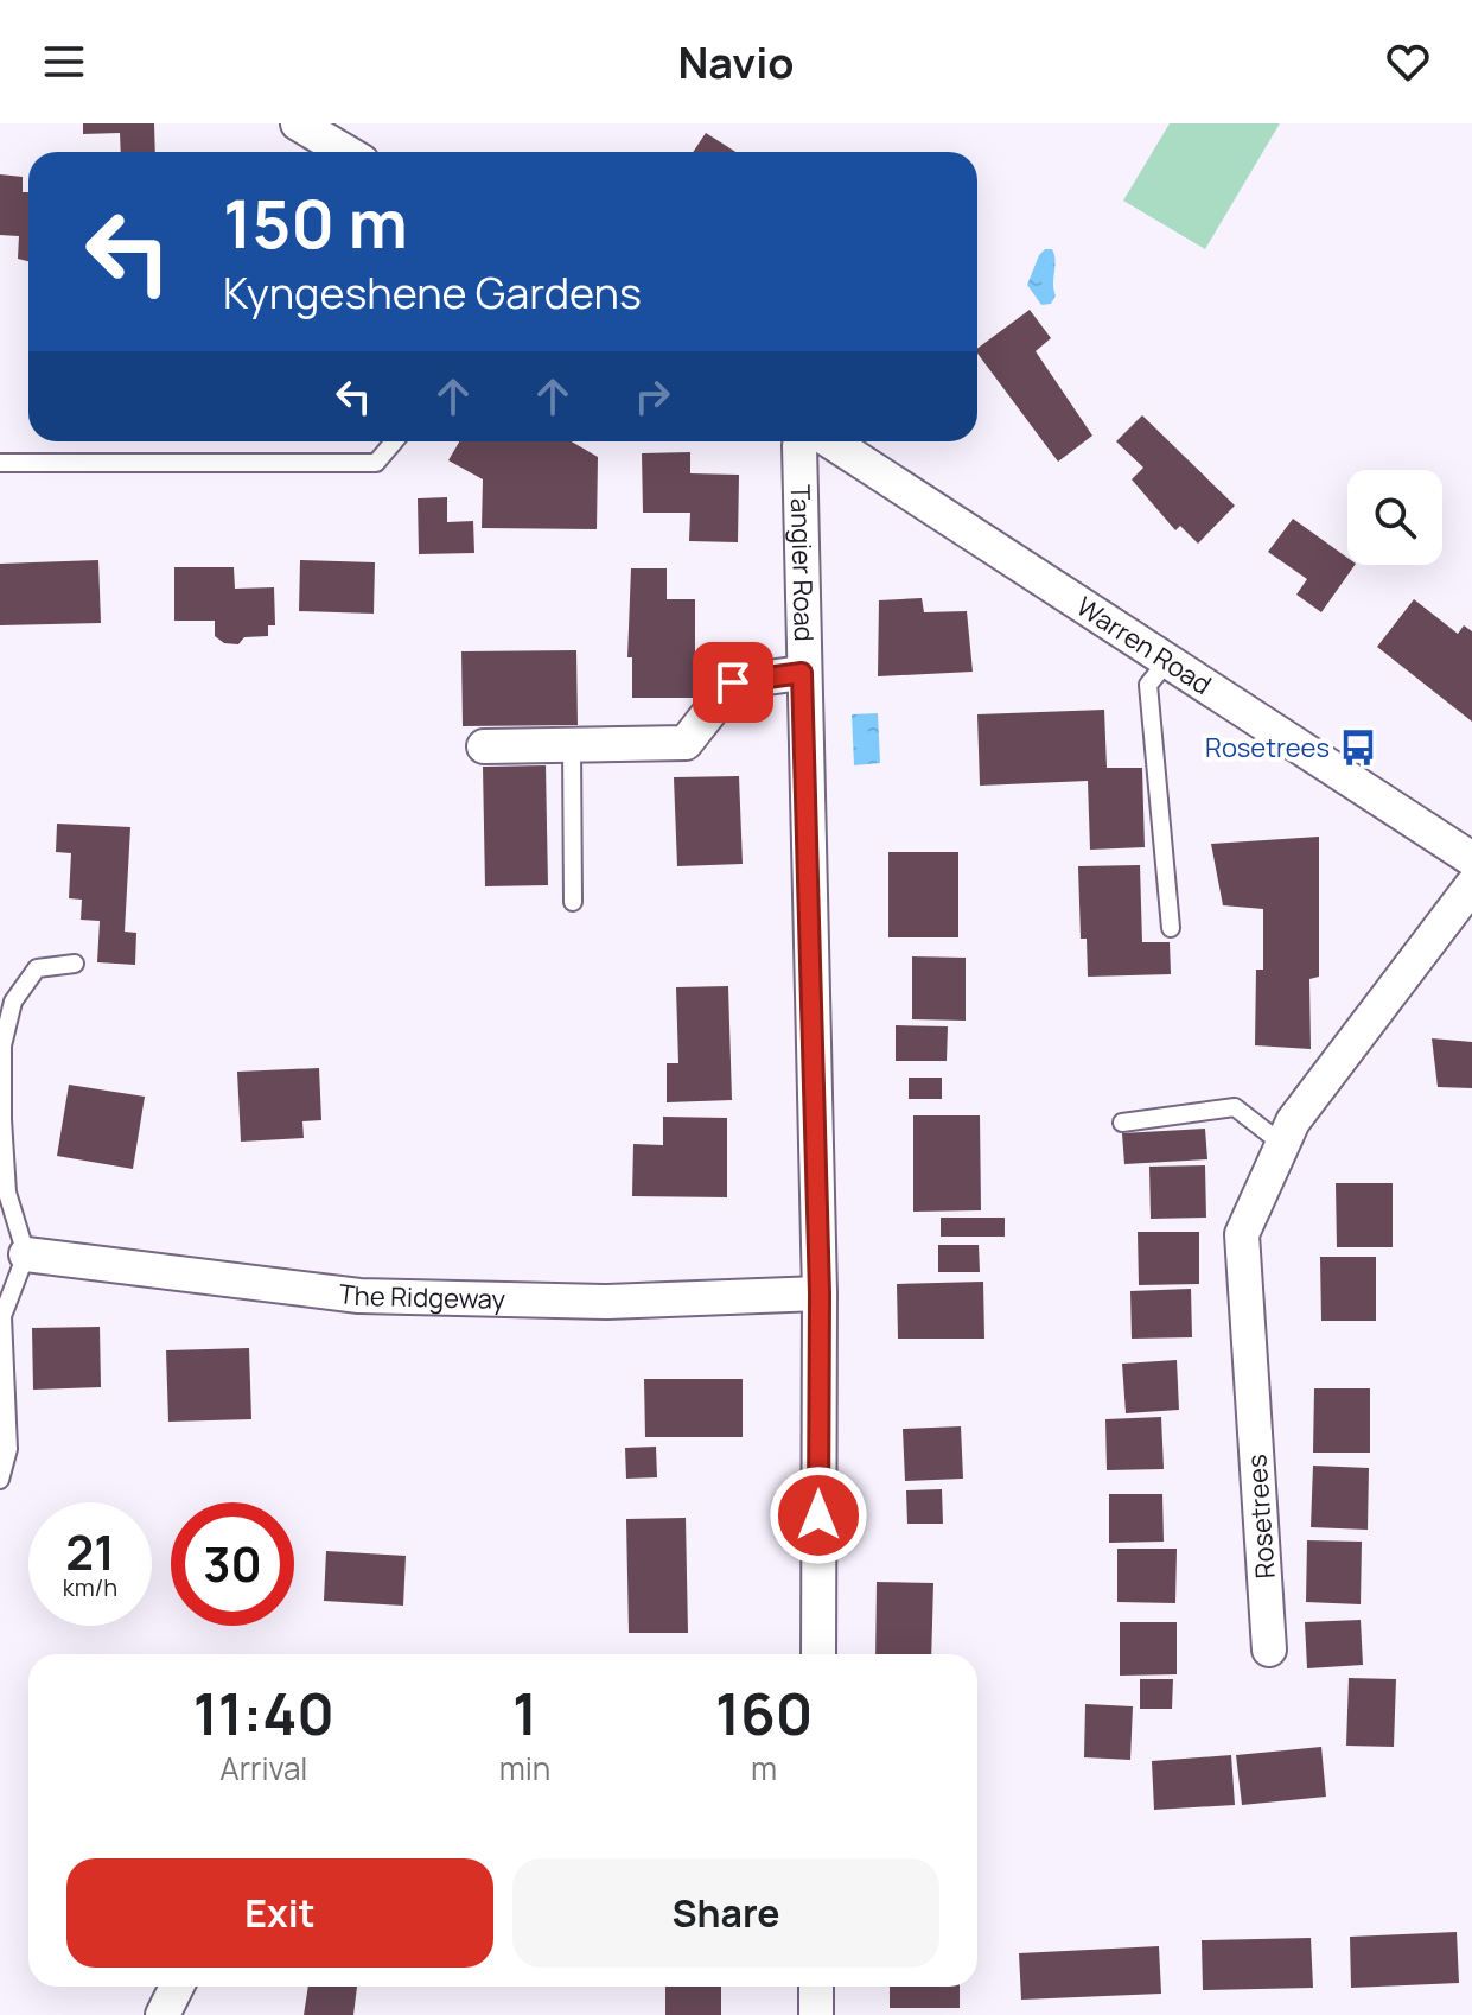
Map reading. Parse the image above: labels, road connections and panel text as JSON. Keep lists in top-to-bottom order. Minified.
{"streets":{"street":["Tangier Road","Warren Road","The Ridgeway","Rosetrees"]},"crossings":[["Tangier Road","The Ridgeway"],["Warren Road","Rosetrees"]],"places":{"bus stop":["Rosetrees"]},"page":{"header":"Navio","turn":["150 m","Kyngeshene Gardens"],"speed":"21 km/h","limit":"30","eta":["11:40","Arrival","1","min","160","m"],"buttons":["Exit","Share"]}}
